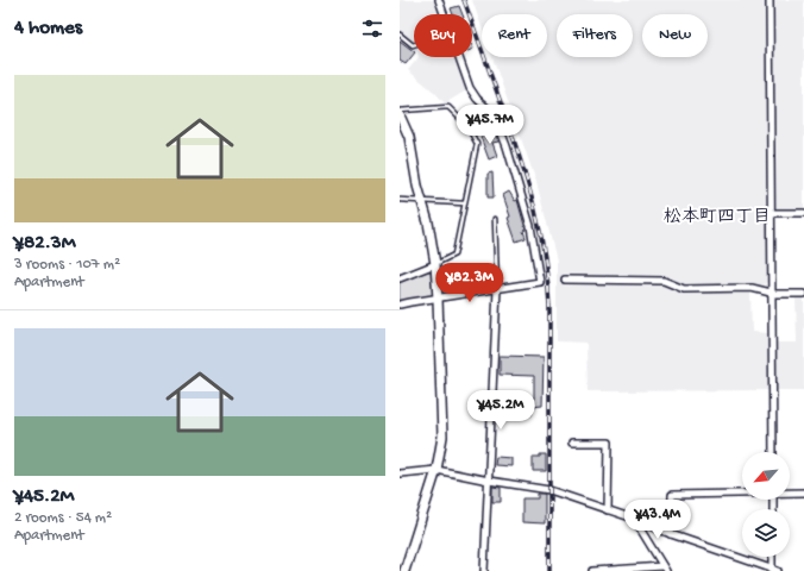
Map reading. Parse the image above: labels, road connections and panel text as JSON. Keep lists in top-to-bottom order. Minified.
{"districts":["松本町四丁目"],"north":"bottom left","page":{"heading":"4 homes","chip":["Buy","Rent","Filters","New"],"list":[{"name":"¥82.3M","note":"3 rooms · 107 m² · Apartment"},{"name":"¥45.2M","note":"2 rooms · 54 m² · Apartment"}],"price":["¥45.7M","¥82.3M","¥45.2M","¥43.4M"]}}
